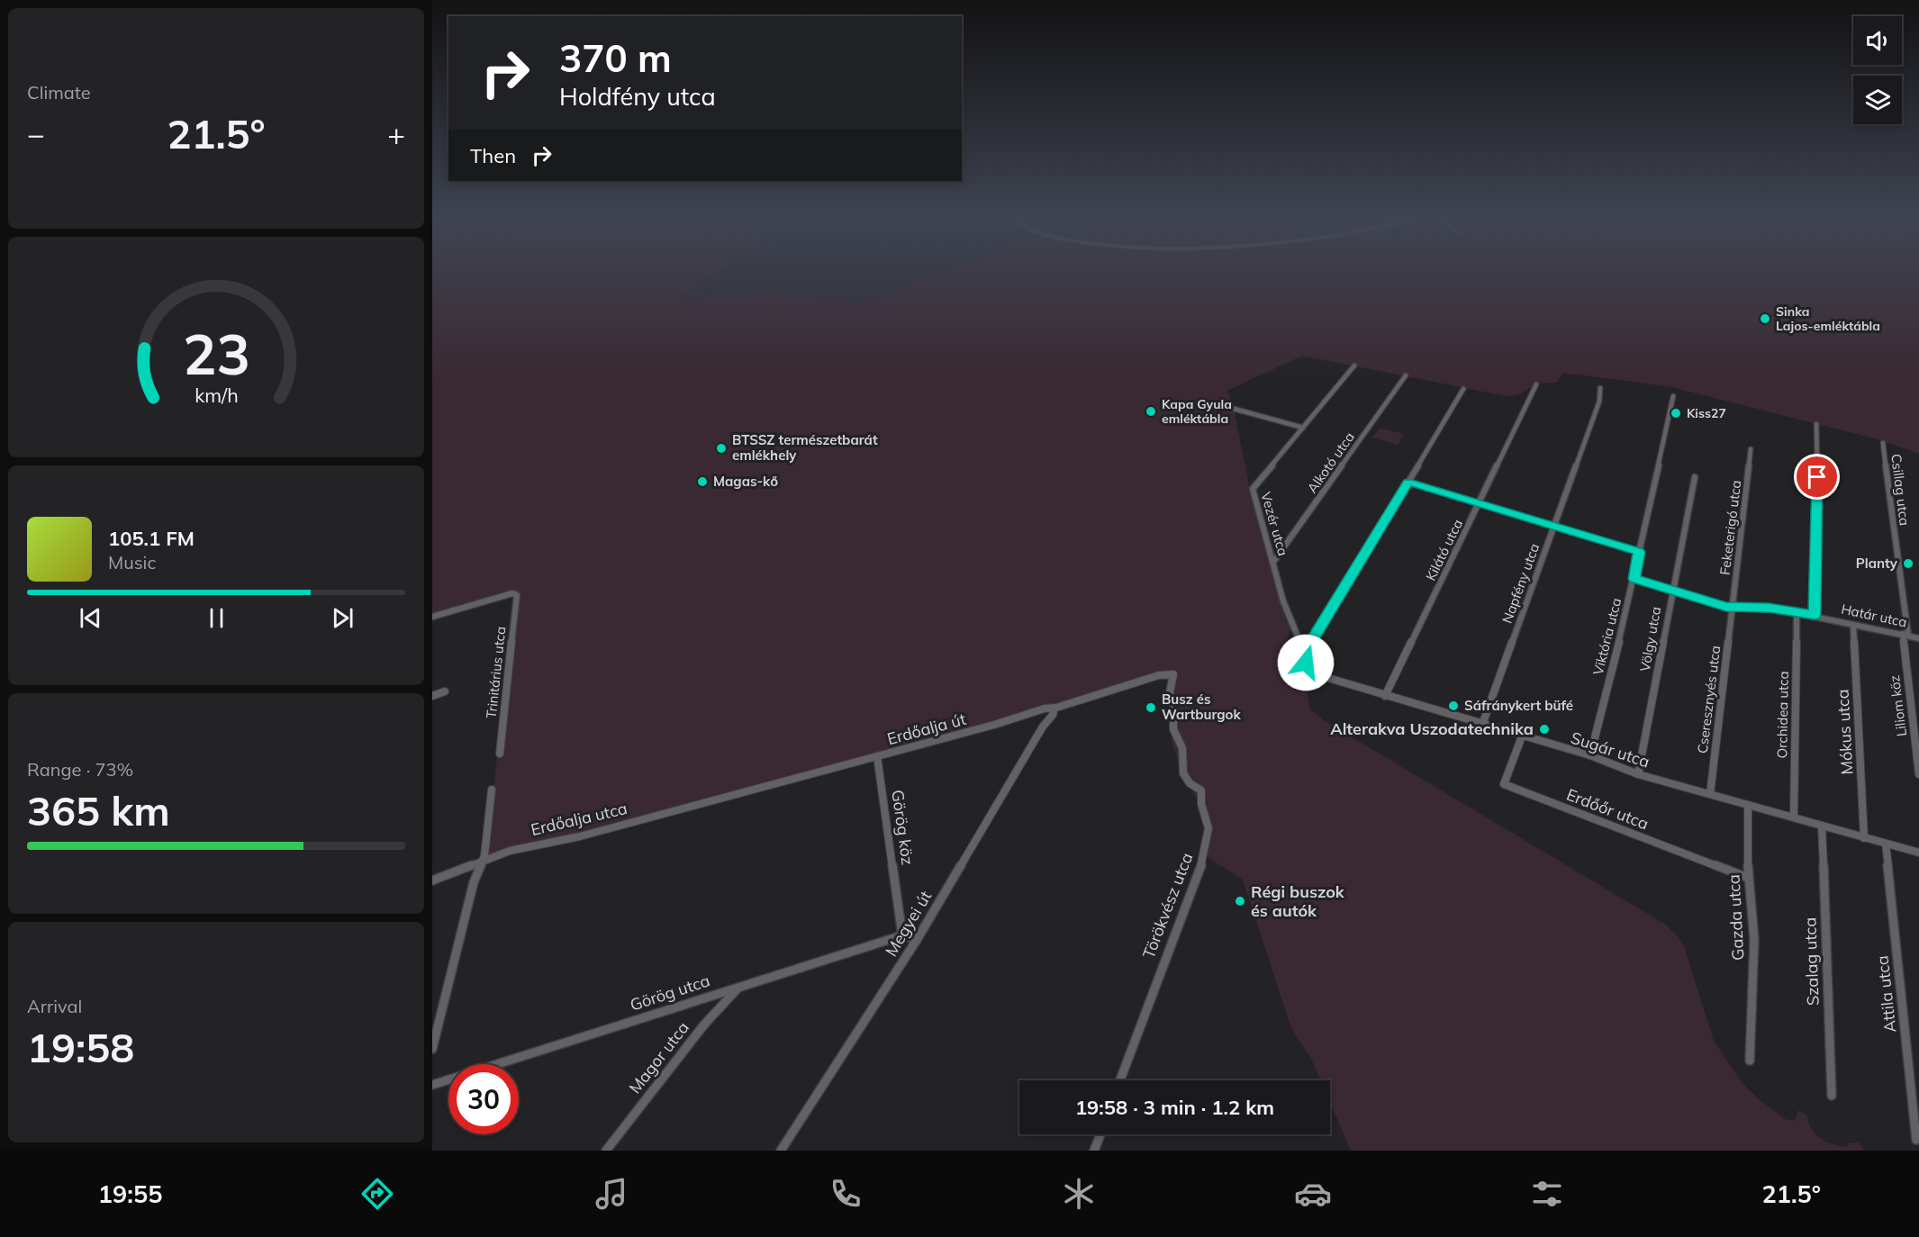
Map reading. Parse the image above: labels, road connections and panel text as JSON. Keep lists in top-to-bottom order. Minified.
{"streets":{"street":["Alkotó utca","Csillag utca","Vezér utca","Feketerigó utca","Kilátó utca","Napfény utca","Határ utca","Viktória utca","Völgy utca","Trinitárius utca","Cseresznyés utca","Liliom köz","Orchidea utca","Erdőalja út","Mókus utca","Sugár utca","Erdőőr utca","Erdőalja utca","Görög köz","Törökvész utca","Gazda utca","Megyei út","Szalag utca","Görög utca","Attila utca","Magor utca"]},"crossings":[["Alkotó utca","Vezér utca"],["Csillag utca","Határ utca"],["Csillag utca","Liliom köz"],["Vezér utca","Sugár utca"],["Feketerigó utca","Határ utca"],["Feketerigó utca","Cseresznyés utca"],["Kilátó utca","Sugár utca"],["Napfény utca","Sugár utca"],["Határ utca","Viktória utca"],["Határ utca","Völgy utca"],["Határ utca","Cseresznyés utca"],["Határ utca","Liliom köz"],["Határ utca","Orchidea utca"],["Határ utca","Mókus utca"],["Viktória utca","Sugár utca"],["Völgy utca","Sugár utca"],["Cseresznyés utca","Sugár utca"],["Orchidea utca","Sugár utca"],["Erdőalja út","Erdőalja utca"],["Erdőalja út","Görög köz"],["Erdőalja út","Törökvész utca"],["Erdőalja út","Megyei út"],["Mókus utca","Sugár utca"],["Sugár utca","Erdőőr utca"],["Sugár utca","Gazda utca"],["Sugár utca","Szalag utca"],["Sugár utca","Attila utca"],["Erdőőr utca","Gazda utca"],["Görög köz","Görög utca"],["Görög utca","Magor utca"]],"places":["Sinka Lajos-emléktábla","Kapa Gyula emléktábla","Kiss27","BTSSZ természetbarát emlékhely","Magas-kő","Planty","Sáfránykert büfé","Busz és Wartburgok","Alterakva Uszodatechnika","Régi buszok és autók"],"page":{"tile":["Climate",["Range · 73%","365 km"],["Arrival","19:58"]],"turn":["370 m","Holdfény utca"],"heat":["−","21.5°","+"],"then":"Then","song":["105.1 FM","Music"],"limit":"30","trip":"19:58 · 3 min · 1.2 km","tabs":["19:55","21.5°"],"gauge":["23","km/h"]}}
